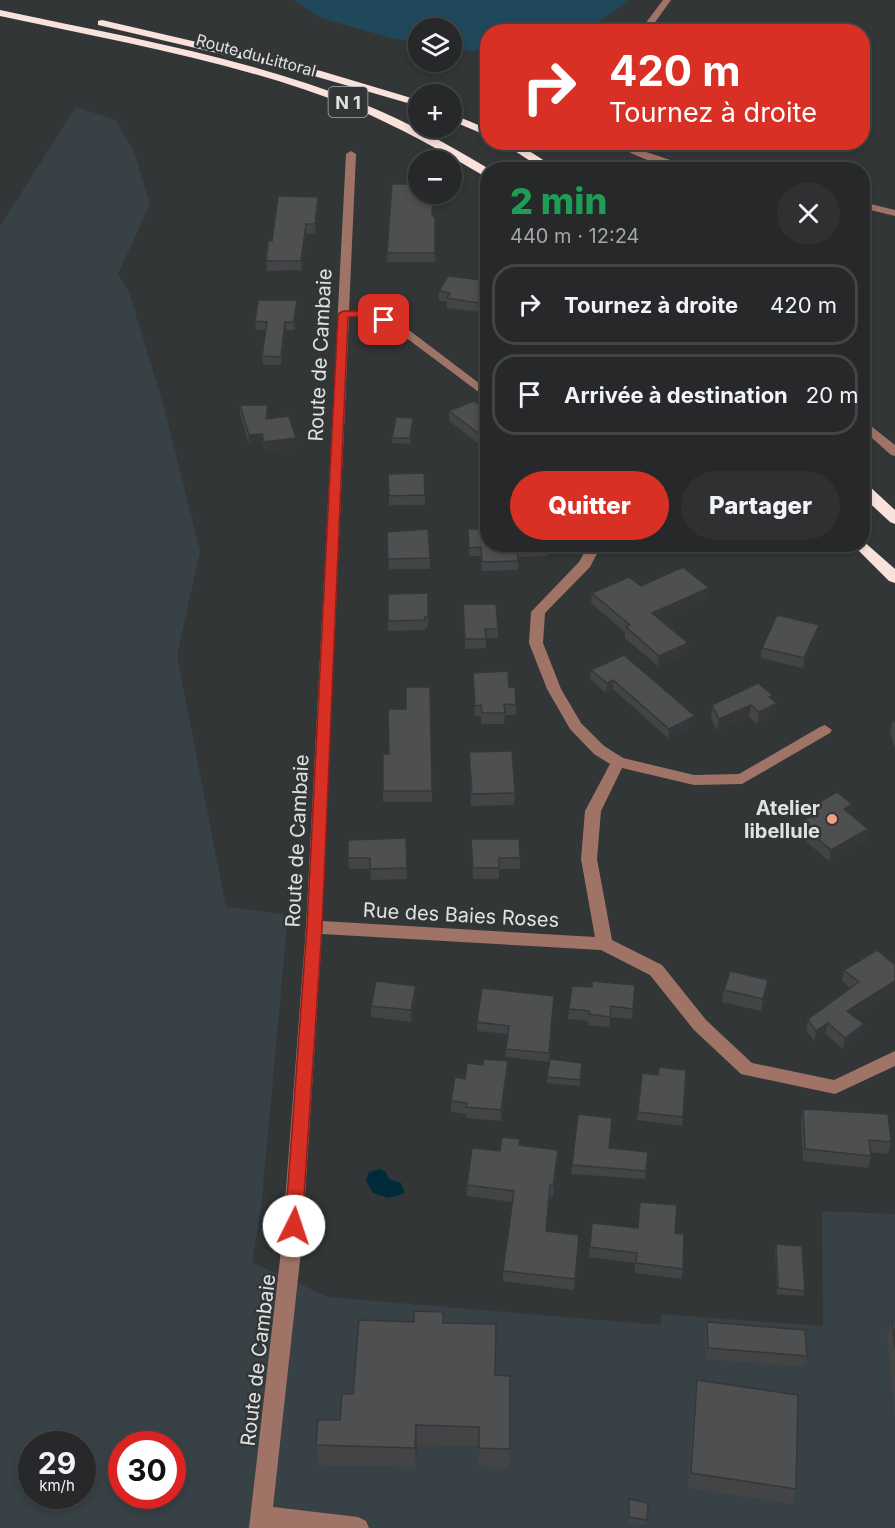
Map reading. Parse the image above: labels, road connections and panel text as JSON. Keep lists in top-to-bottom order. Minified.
{"streets":{"highway":["Route du Littoral","N 1"],"street":["Route de Cambaie","Rue des Baies Roses"]},"crossings":[["Route de Cambaie","Rue des Baies Roses"]],"places":["Atelier libellule"],"page":{"map_buttons":["+","−"],"turn":["420 m","Tournez à droite"],"heading":["2 min","440 m · 12:24"],"list":[{"name":"Tournez à droite","value":"420 m"},{"name":"Arrivée à destination","value":"20 m"}],"buttons":["Quitter","Partager"],"speed":"29 km/h","limit":"30"}}
